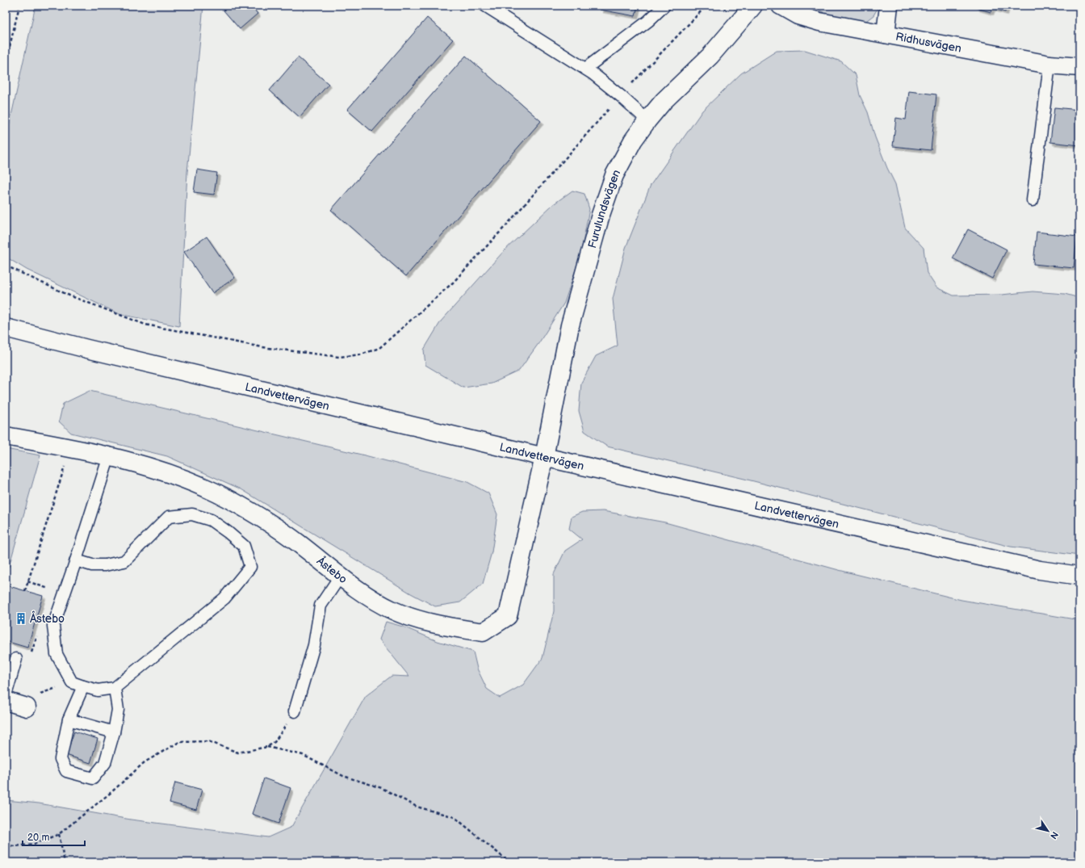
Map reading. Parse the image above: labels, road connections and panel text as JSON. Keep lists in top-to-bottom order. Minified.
{"streets":{"street":["Ridhusvägen","Furulundsvägen","Landvettervägen","Åstebo"]},"crossings":[["Furulundsvägen","Landvettervägen"],["Furulundsvägen","Åstebo"],["Landvettervägen","Åstebo"]],"places":{"building":["Åstebo"]},"scale_bar":"20 m","north":"bottom right"}
